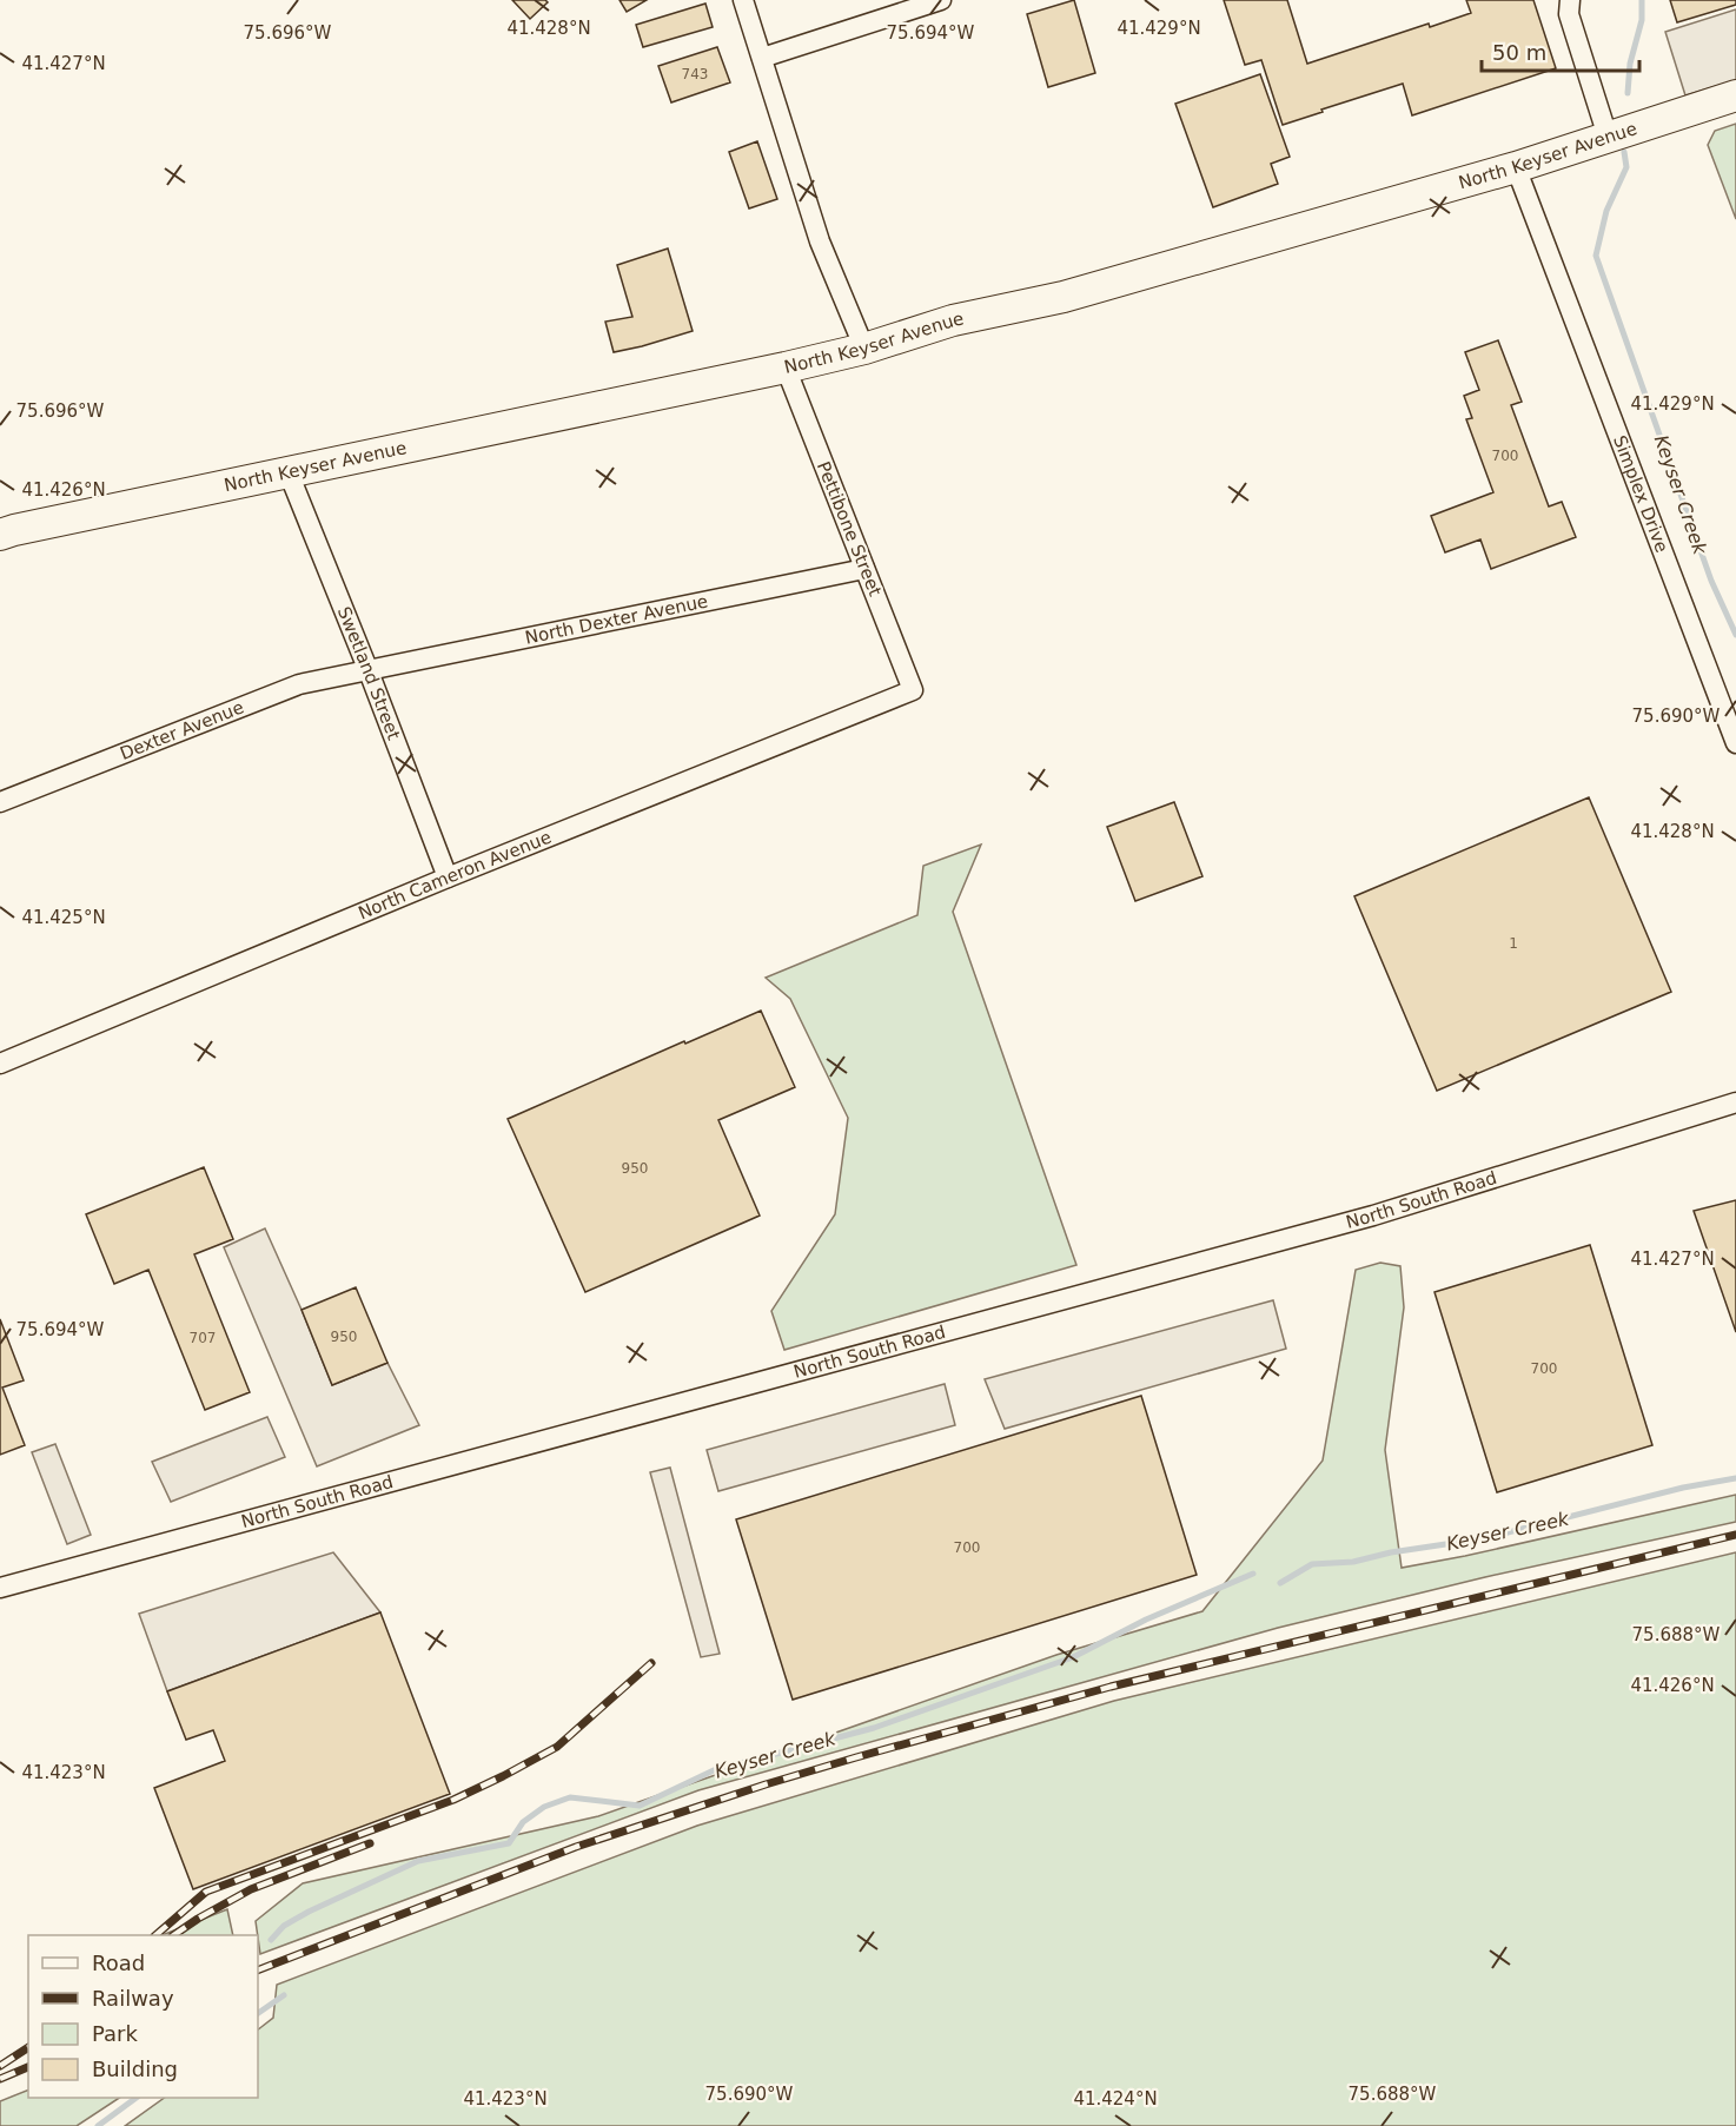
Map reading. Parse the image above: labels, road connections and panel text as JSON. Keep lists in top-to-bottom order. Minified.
{"streets":{"main road":["North Keyser Avenue"],"street":["Simplex Drive","Pettibone Street","North Dexter Avenue","Swetland Street","Dexter Avenue","North Cameron Avenue","North South Road"]},"crossings":[["North Keyser Avenue","Simplex Drive"],["North Keyser Avenue","Pettibone Street"],["North Keyser Avenue","Swetland Street"],["Pettibone Street","North Dexter Avenue"],["Pettibone Street","North Cameron Avenue"],["North Dexter Avenue","Swetland Street"],["North Dexter Avenue","Dexter Avenue"],["Swetland Street","Dexter Avenue"],["Swetland Street","North Cameron Avenue"]],"water":["Keyser Creek"],"house_numbers":["743","700","1","950","950","707","700","700"],"legend":["Road","Railway","Park","Building"],"scale_bar":"50 m","coordinates":["41.428°N","41.429°N","75.696°W","75.694°W","41.427°N","41.426°N","75.690°W","41.425°N","75.688°W","41.423°N","41.424°N"]}
